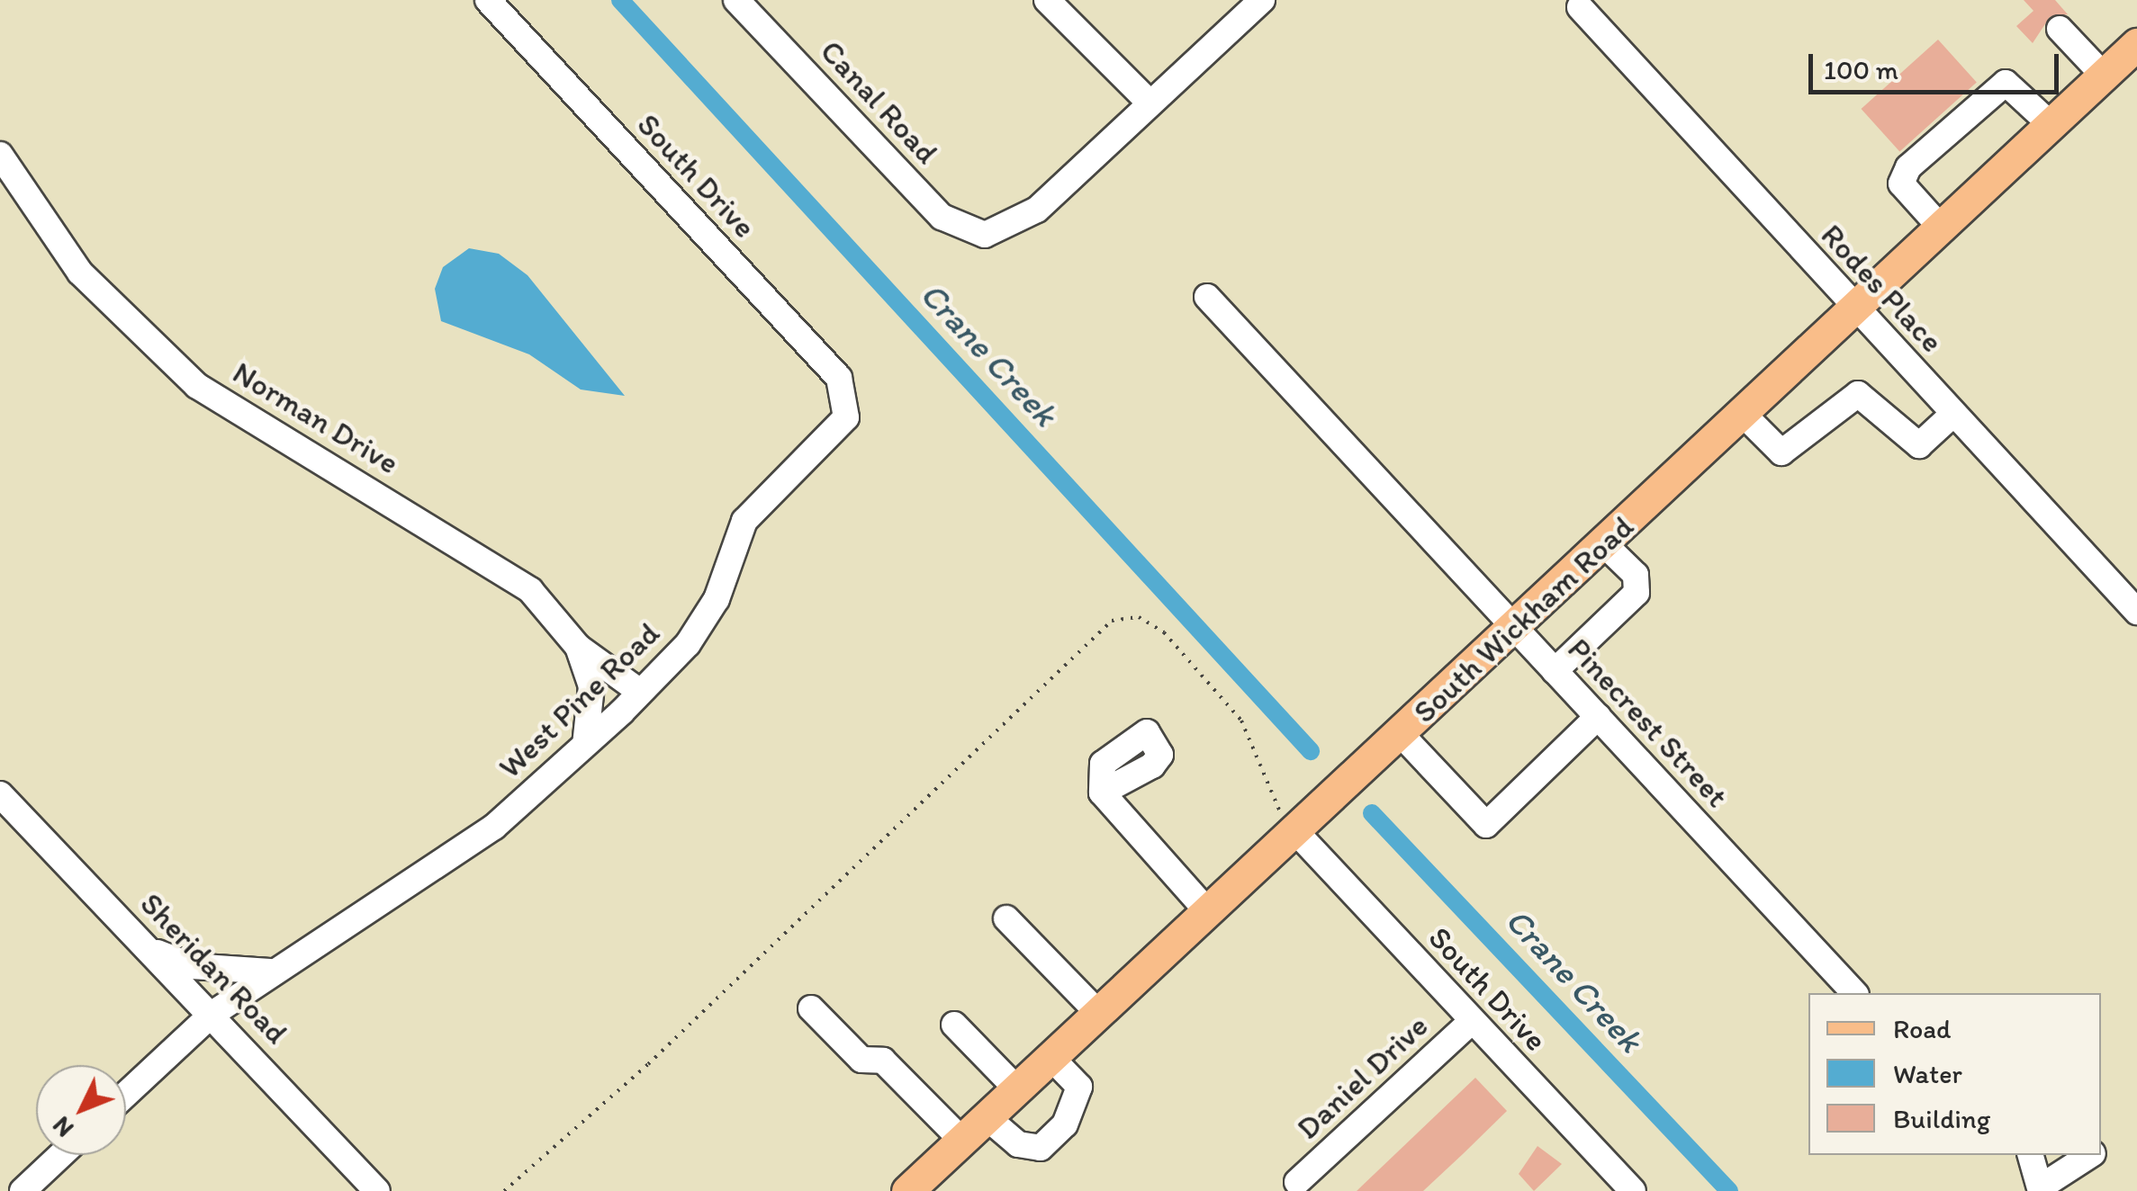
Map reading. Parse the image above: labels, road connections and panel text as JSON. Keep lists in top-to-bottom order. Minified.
{"streets":{"main road":["South Wickham Road"],"street":["Canal Road","South Drive","Rodes Place","Norman Drive","West Pine Road","Pinecrest Street","Sheridan Road","Daniel Drive"]},"crossings":[["South Drive","South Wickham Road"],["South Drive","West Pine Road"],["South Drive","Daniel Drive"],["Rodes Place","South Wickham Road"],["Norman Drive","West Pine Road"],["South Wickham Road","Pinecrest Street"],["West Pine Road","Sheridan Road"]],"water":["Crane Creek"],"legend":["Road","Water","Building"],"scale_bar":"100 m","north":"bottom left"}
